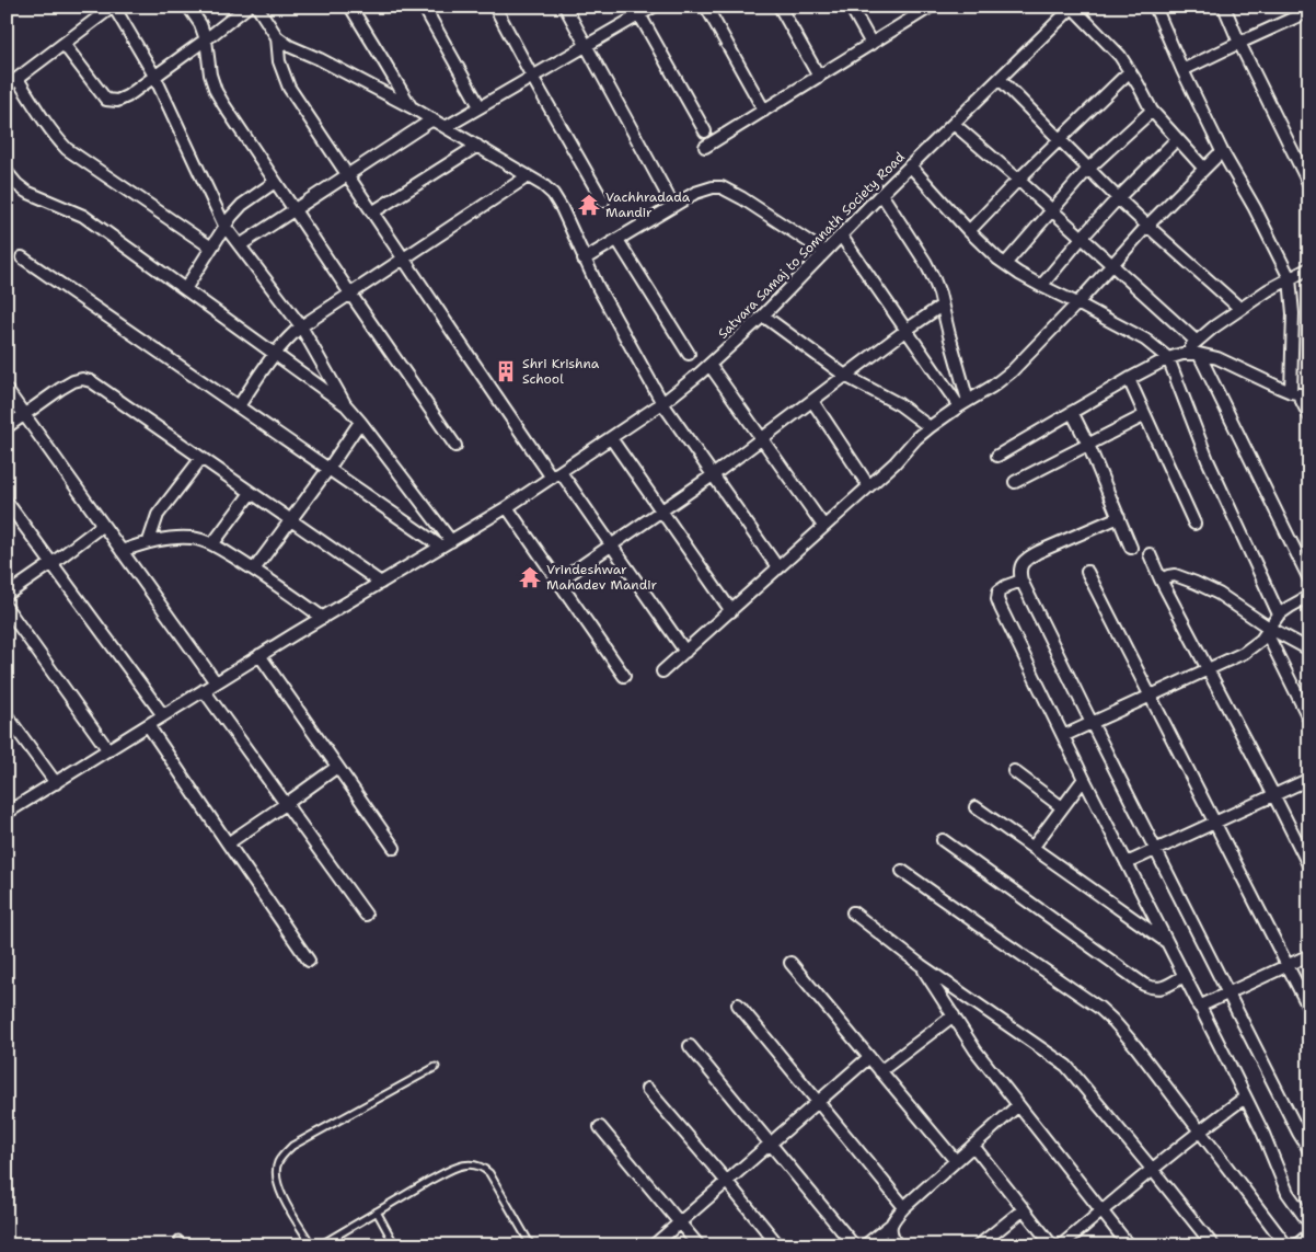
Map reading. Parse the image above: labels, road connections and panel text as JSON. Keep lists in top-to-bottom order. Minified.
{"streets":{"street":["Satvara Samaj to Somnath Society Road"]},"places":{"temple":["Vachhradada Mandir","Vrindeshwar Mahadev Mandir"],"building":["Shri Krishna School"]}}
